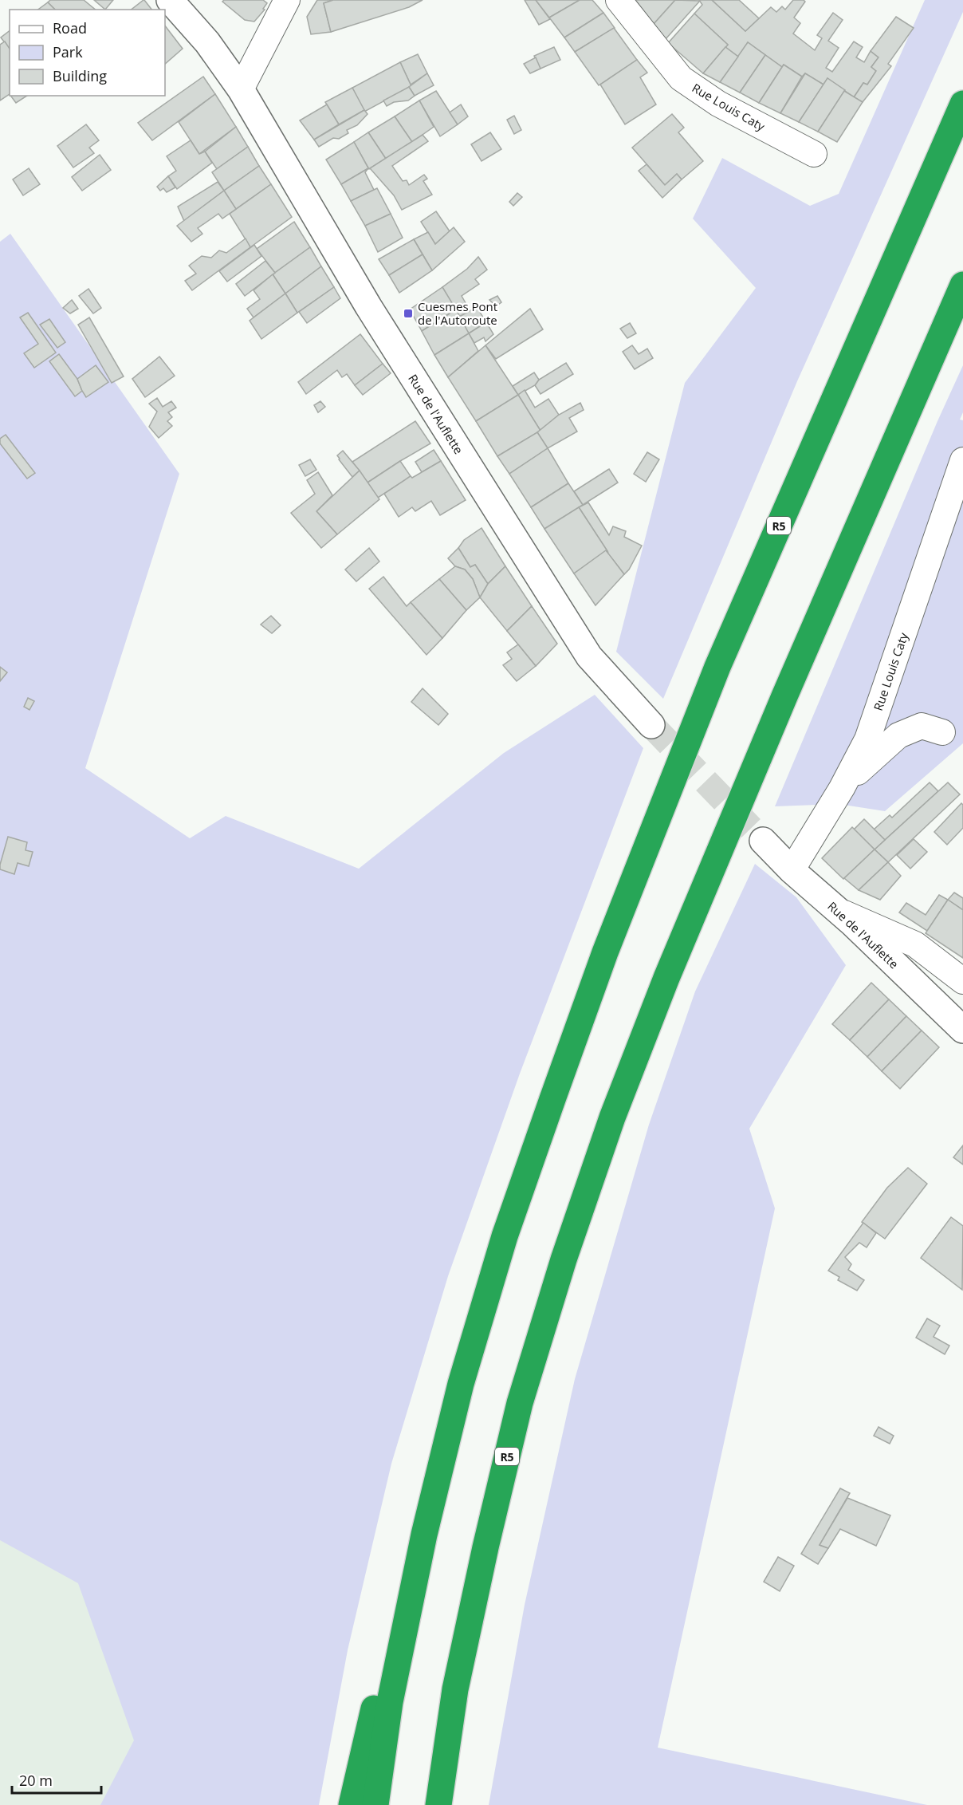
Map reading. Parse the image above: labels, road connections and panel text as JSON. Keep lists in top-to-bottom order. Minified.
{"streets":{"highway":["R5"],"street":["Rue Louis Caty","Rue de l'Auflette"]},"crossings":[["Rue Louis Caty","Rue de l'Auflette"]],"places":{"transit":["Cuesmes Pont de l'Autoroute"]},"legend":["Road","Park","Building"],"scale_bar":"20 m"}
